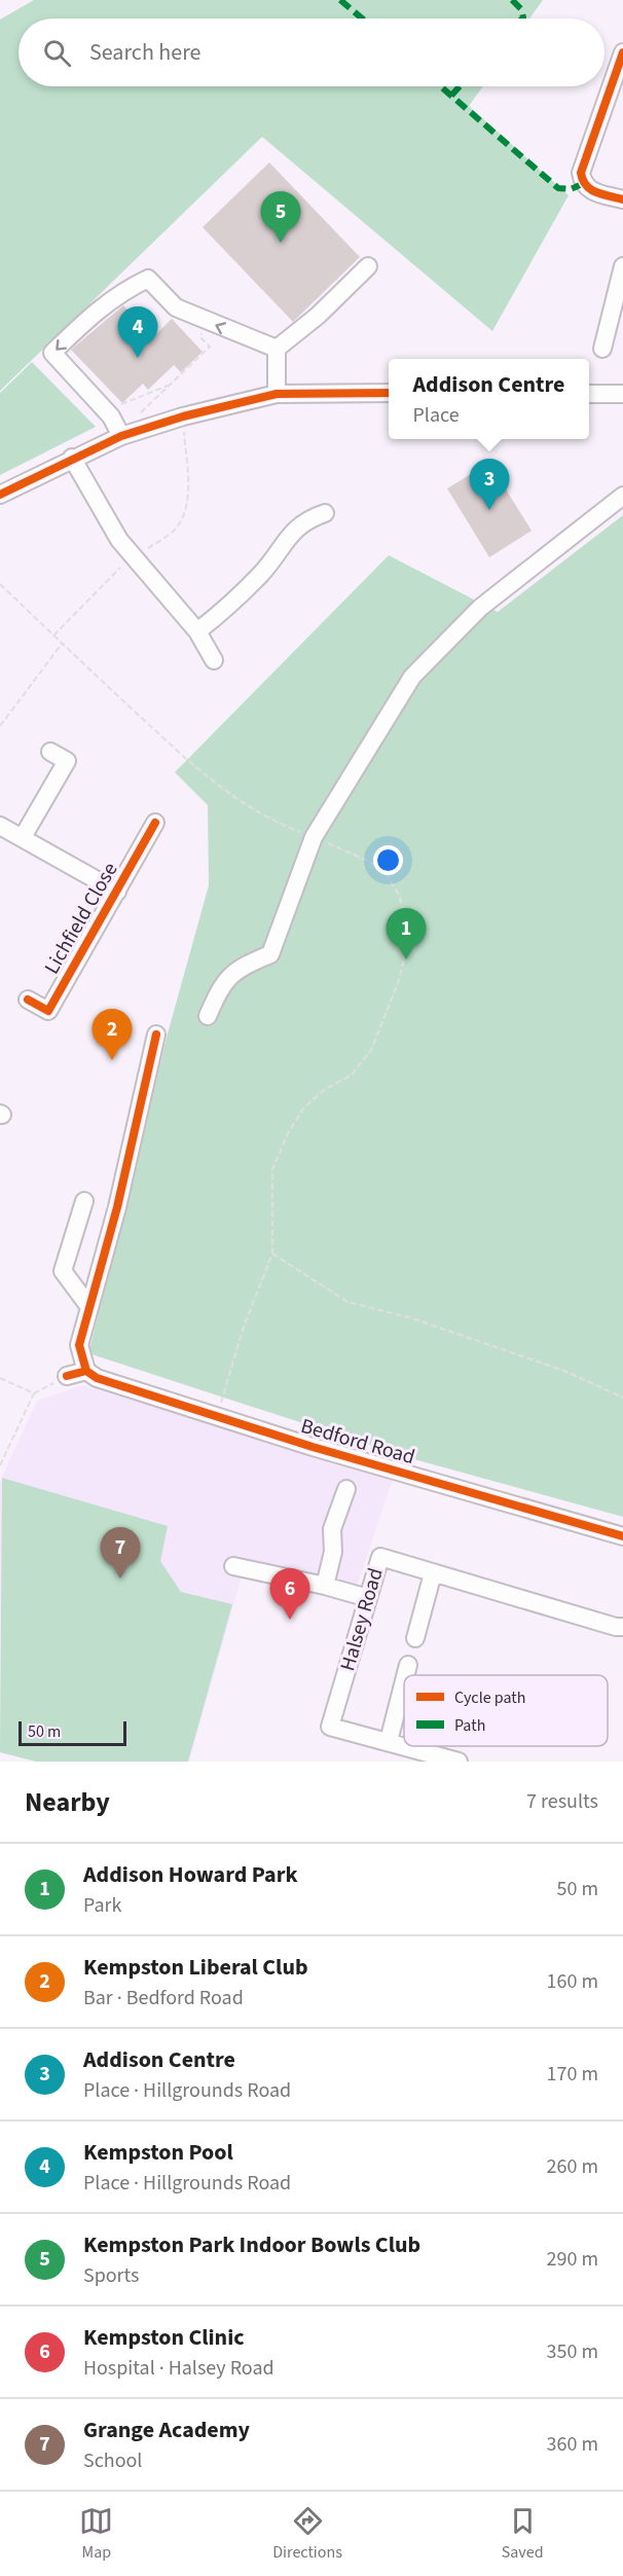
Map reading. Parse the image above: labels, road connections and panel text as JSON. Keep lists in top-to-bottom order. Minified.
{"streets":{"street":["Lichfield Close","Bedford Road","Halsey Road"]},"legend":["Cycle path","Path"],"scale_bar":"50 m","page":{"search":"Search here","pins":["5","4","3","1","2","7","6"],"popup":["Addison Centre","Place"],"scale":"50 m","heading":["Nearby","7 results"],"list":[{"mark":"1","name":"Addison Howard Park","note":"Park","value":"50 m"},{"mark":"2","name":"Kempston Liberal Club","note":"Bar · Bedford Road","value":"160 m"},{"mark":"3","name":"Addison Centre","note":"Place · Hillgrounds Road","value":"170 m"},{"mark":"4","name":"Kempston Pool","note":"Place · Hillgrounds Road","value":"260 m"},{"mark":"5","name":"Kempston Park Indoor Bowls Club","note":"Sports","value":"290 m"},{"mark":"6","name":"Kempston Clinic","note":"Hospital · Halsey Road","value":"350 m"},{"mark":"7","name":"Grange Academy","note":"School","value":"360 m"}],"nav":["Map","Directions","Saved"]}}
